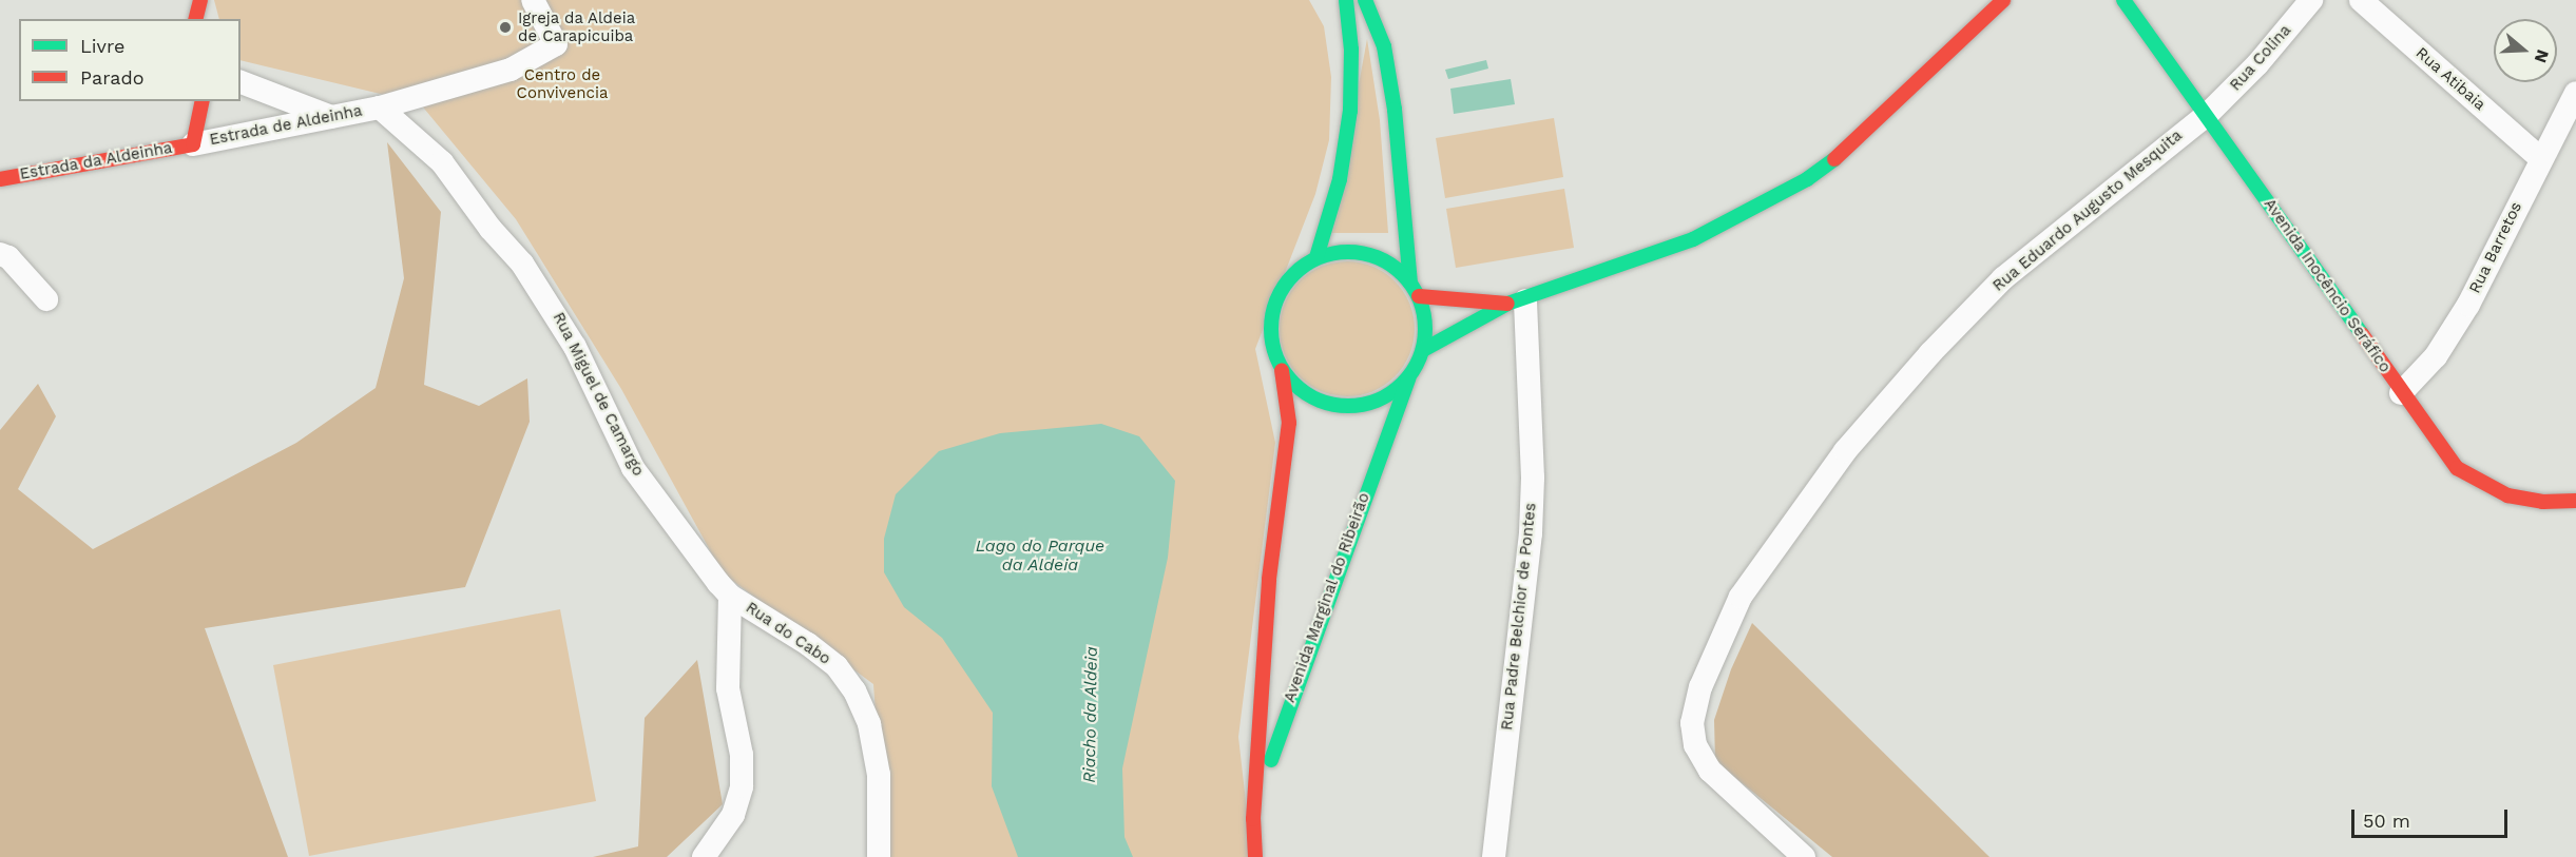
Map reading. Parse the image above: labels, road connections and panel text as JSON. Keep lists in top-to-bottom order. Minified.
{"streets":{"main road":["Estrada da Aldeinha","Avenida Inocêncio Seráfico","Avenida Marginal do Ribeirão"],"street":["Rua Colina","Rua Atibaia","Estrada de Aldeinha","Rua Eduardo Augusto Mesquita","Rua Barretos","Rua Miguel de Camargo","Rua Padre Belchior de Pontes","Rua do Cabo"]},"crossings":[["Rua Colina","Rua Eduardo Augusto Mesquita"],["Rua Colina","Avenida Inocêncio Seráfico"],["Rua Atibaia","Rua Barretos"],["Estrada de Aldeinha","Estrada da Aldeinha"],["Estrada de Aldeinha","Rua Miguel de Camargo"],["Rua Eduardo Augusto Mesquita","Avenida Inocêncio Seráfico"],["Rua Barretos","Avenida Inocêncio Seráfico"],["Rua Miguel de Camargo","Rua do Cabo"]],"water":["Lago do Parque da Aldeia","Riacho da Aldeia"],"parks":["Centro de Convivencia"],"places":["Igreja da Aldeia de Carapicuiba"],"legend":["Livre","Parado"],"scale_bar":"50 m","north":"right"}
